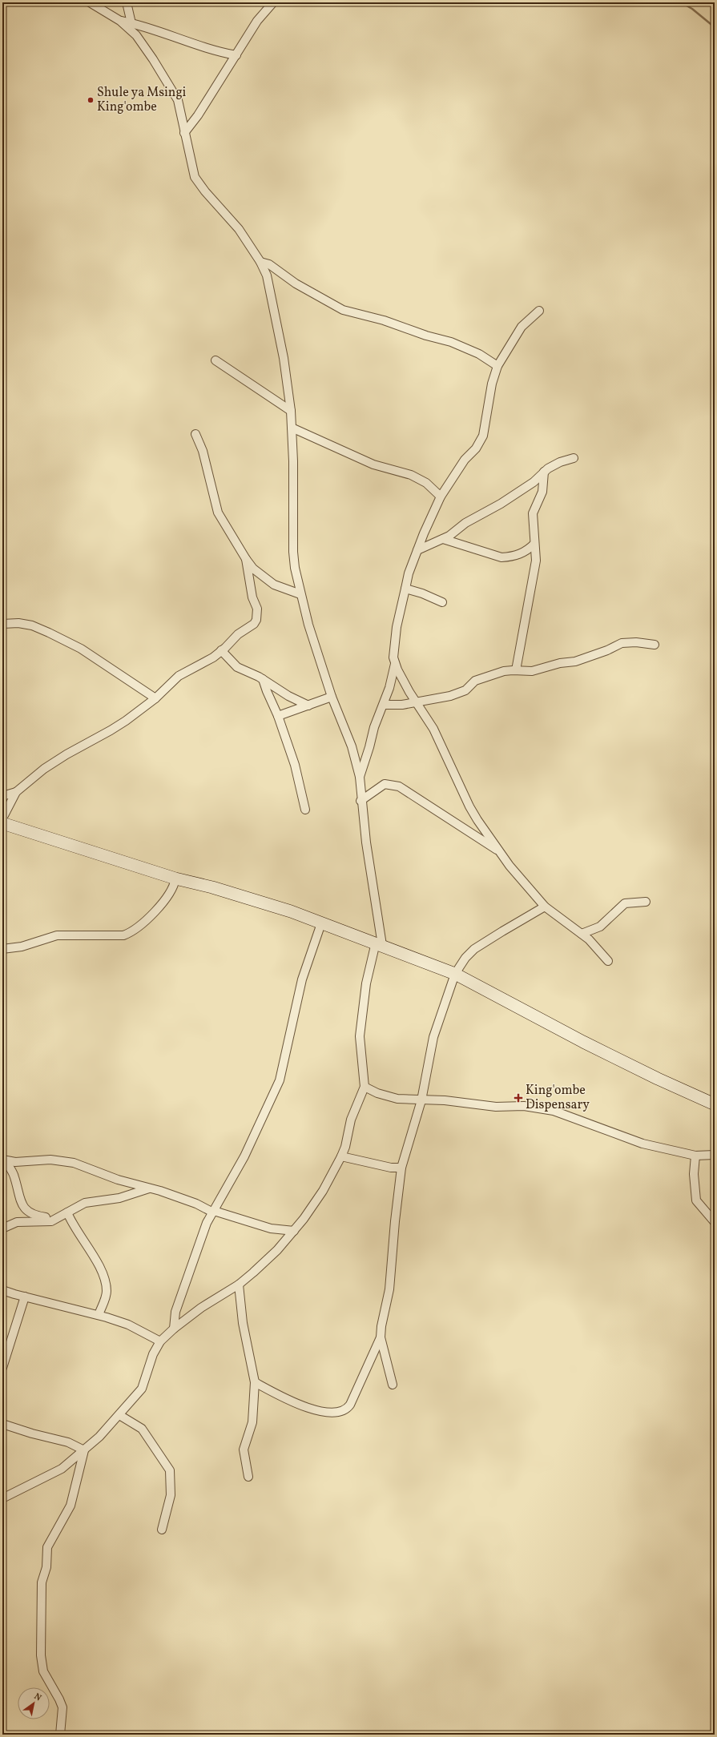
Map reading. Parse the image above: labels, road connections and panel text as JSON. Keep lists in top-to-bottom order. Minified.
{"places":{"other":["Shule ya Msingi King'ombe"],"health":["King'ombe Dispensary"]},"north":"top right"}
